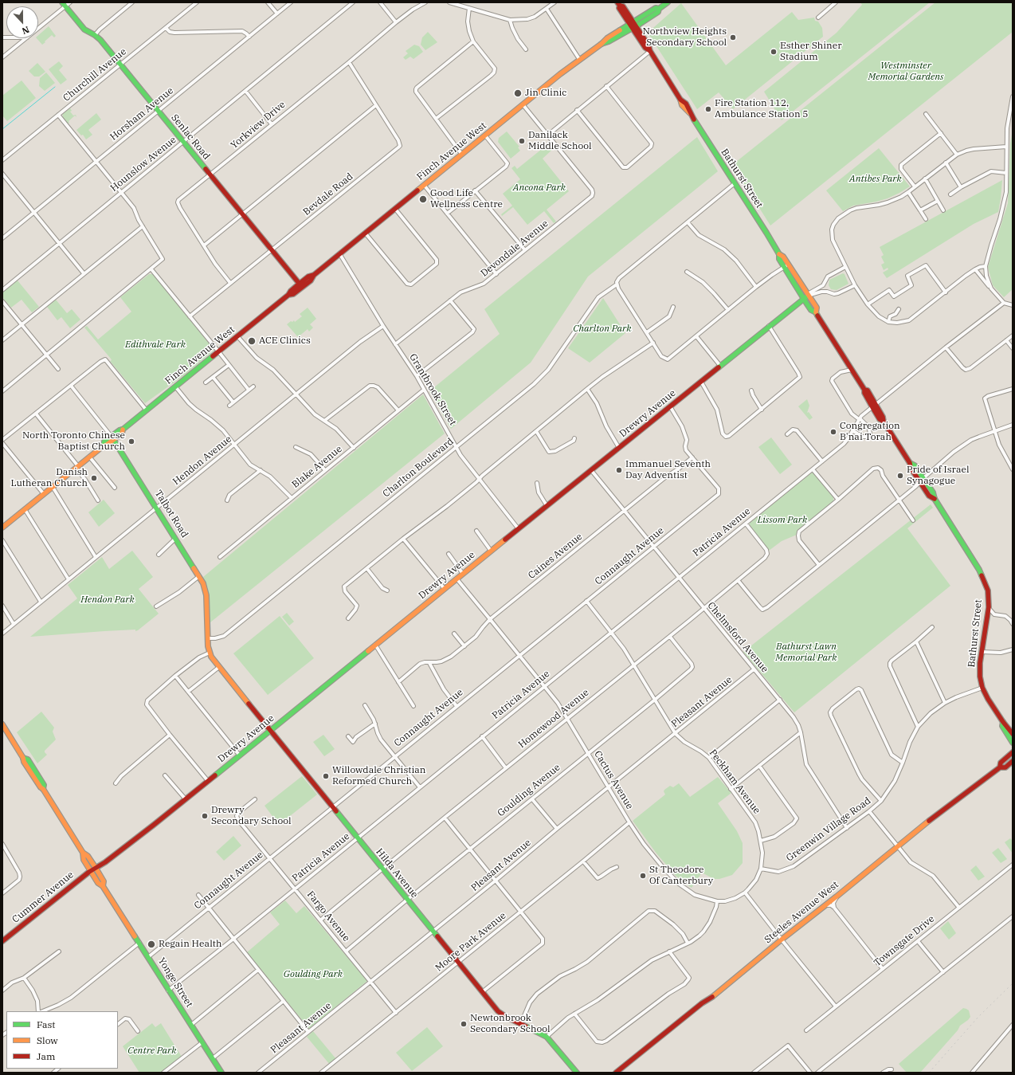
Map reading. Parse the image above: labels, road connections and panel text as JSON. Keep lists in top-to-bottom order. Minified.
{"streets":{"main road":["Senlac Road","Finch Avenue West","Bathurst Street","Drewry Avenue","Talbot Road","Hilda Avenue","Cummer Avenue","Steeles Avenue West","Yonge Street"],"street":["Churchill Avenue","Horsham Avenue","Yorkview Drive","Hounslow Avenue","Bevdale Road","Devondale Avenue","Grantbrook Street","Hendon Avenue","Blake Avenue","Charlton Boulevard","Patricia Avenue","Caines Avenue","Connaught Avenue","Chelmsford Avenue","Pleasant Avenue","Homewood Avenue","Cactus Avenue","Peckham Avenue","Goulding Avenue","Greenwin Village Road","Fargo Avenue","Townsgate Drive","Moore Park Avenue"]},"crossings":[["Churchill Avenue","Senlac Road"],["Horsham Avenue","Senlac Road"],["Yorkview Drive","Senlac Road"],["Yorkview Drive","Bevdale Road"],["Senlac Road","Finch Avenue West"],["Senlac Road","Hounslow Avenue"],["Senlac Road","Bevdale Road"],["Finch Avenue West","Bathurst Street"],["Finch Avenue West","Grantbrook Street"],["Finch Avenue West","Talbot Road"],["Bathurst Street","Drewry Avenue"],["Bathurst Street","Charlton Boulevard"],["Bathurst Street","Patricia Avenue"],["Bathurst Street","Greenwin Village Road"],["Devondale Avenue","Grantbrook Street"],["Grantbrook Street","Drewry Avenue"],["Grantbrook Street","Hendon Avenue"],["Grantbrook Street","Blake Avenue"],["Grantbrook Street","Charlton Boulevard"],["Drewry Avenue","Chelmsford Avenue"],["Drewry Avenue","Cactus Avenue"],["Drewry Avenue","Hilda Avenue"],["Drewry Avenue","Cummer Avenue"],["Drewry Avenue","Yonge Street"],["Hendon Avenue","Talbot Road"],["Charlton Boulevard","Talbot Road"],["Patricia Avenue","Chelmsford Avenue"],["Patricia Avenue","Homewood Avenue"],["Patricia Avenue","Cactus Avenue"],["Patricia Avenue","Peckham Avenue"],["Patricia Avenue","Hilda Avenue"],["Patricia Avenue","Fargo Avenue"],["Patricia Avenue","Yonge Street"],["Caines Avenue","Connaught Avenue"],["Caines Avenue","Chelmsford Avenue"],["Caines Avenue","Cactus Avenue"],["Connaught Avenue","Chelmsford Avenue"],["Connaught Avenue","Cactus Avenue"],["Connaught Avenue","Peckham Avenue"],["Connaught Avenue","Hilda Avenue"],["Connaught Avenue","Fargo Avenue"],["Connaught Avenue","Yonge Street"],["Chelmsford Avenue","Pleasant Avenue"],["Chelmsford Avenue","Homewood Avenue"],["Chelmsford Avenue","Greenwin Village Road"],["Pleasant Avenue","Cactus Avenue"],["Pleasant Avenue","Peckham Avenue"],["Pleasant Avenue","Hilda Avenue"],["Pleasant Avenue","Fargo Avenue"],["Homewood Avenue","Cactus Avenue"],["Homewood Avenue","Peckham Avenue"],["Homewood Avenue","Goulding Avenue"],["Homewood Avenue","Hilda Avenue"],["Homewood Avenue","Fargo Avenue"],["Cactus Avenue","Peckham Avenue"],["Cactus Avenue","Goulding Avenue"],["Cactus Avenue","Moore Park Avenue"],["Peckham Avenue","Goulding Avenue"],["Peckham Avenue","Greenwin Village Road"],["Goulding Avenue","Hilda Avenue"],["Goulding Avenue","Fargo Avenue"],["Hilda Avenue","Moore Park Avenue"],["Cummer Avenue","Yonge Street"],["Fargo Avenue","Moore Park Avenue"]],"parks":["Westminster Memorial Gardens","Antibes Park","Ancona Park","Charlton Park","Edithvale Park","Lissom Park","Hendon Park","Bathurst Lawn Memorial Park","Goulding Park","Centre Park"],"places":["Northview Heights Secondary School","Esther Shiner Stadium","Jin Clinic","Fire Station 112, Ambulance Station 5","Danilack Middle School","Good Life Wellness Centre","ACE Clinics","Congregation B'nai Torah","North Toronto Chinese Baptist Church","Immanuel Seventh Day Adventist","Pride of Israel Synagogue","Danish Lutheran Church","Willowdale Christian Reformed Church","Drewry Secondary School","St Theodore Of Canterbury","Regain Health","Newtonbrook Secondary School"],"legend":["Fast","Slow","Jam"],"north":"bottom"}
